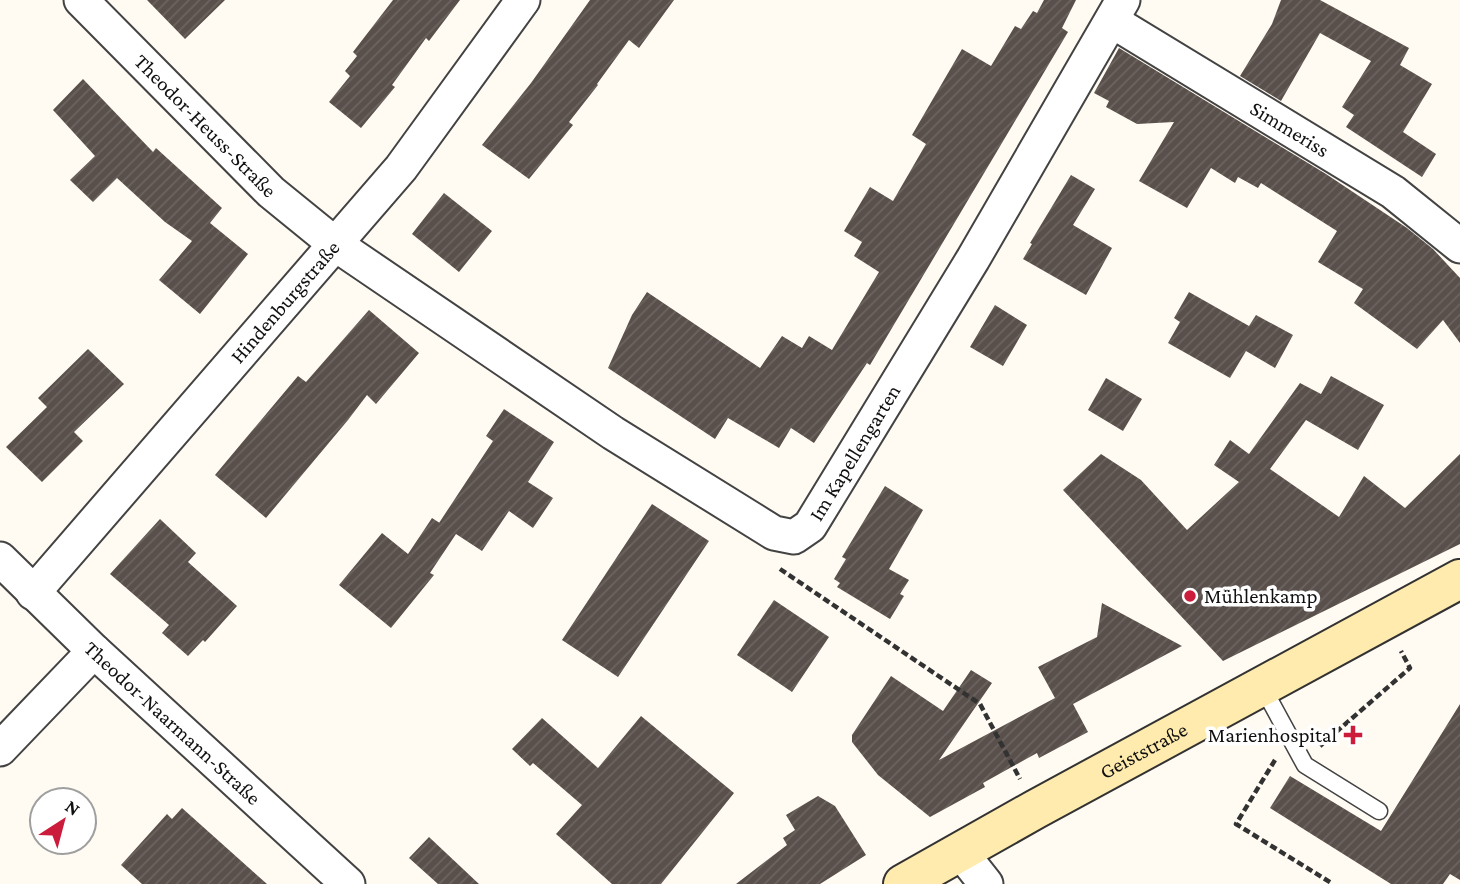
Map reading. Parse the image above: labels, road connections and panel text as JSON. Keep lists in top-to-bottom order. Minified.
{"streets":{"main road":["Geiststraße"],"street":["Theodor-Heuss-Straße","Simmeriss","Hindenburgstraße","Im Kapellengarten","Theodor-Naarmann-Straße"]},"crossings":[["Theodor-Heuss-Straße","Hindenburgstraße"],["Theodor-Heuss-Straße","Im Kapellengarten"],["Simmeriss","Im Kapellengarten"],["Hindenburgstraße","Im Kapellengarten"],["Hindenburgstraße","Theodor-Naarmann-Straße"]],"places":{"other":["Mühlenkamp"],"health":["Marienhospital"]},"north":"top right"}
